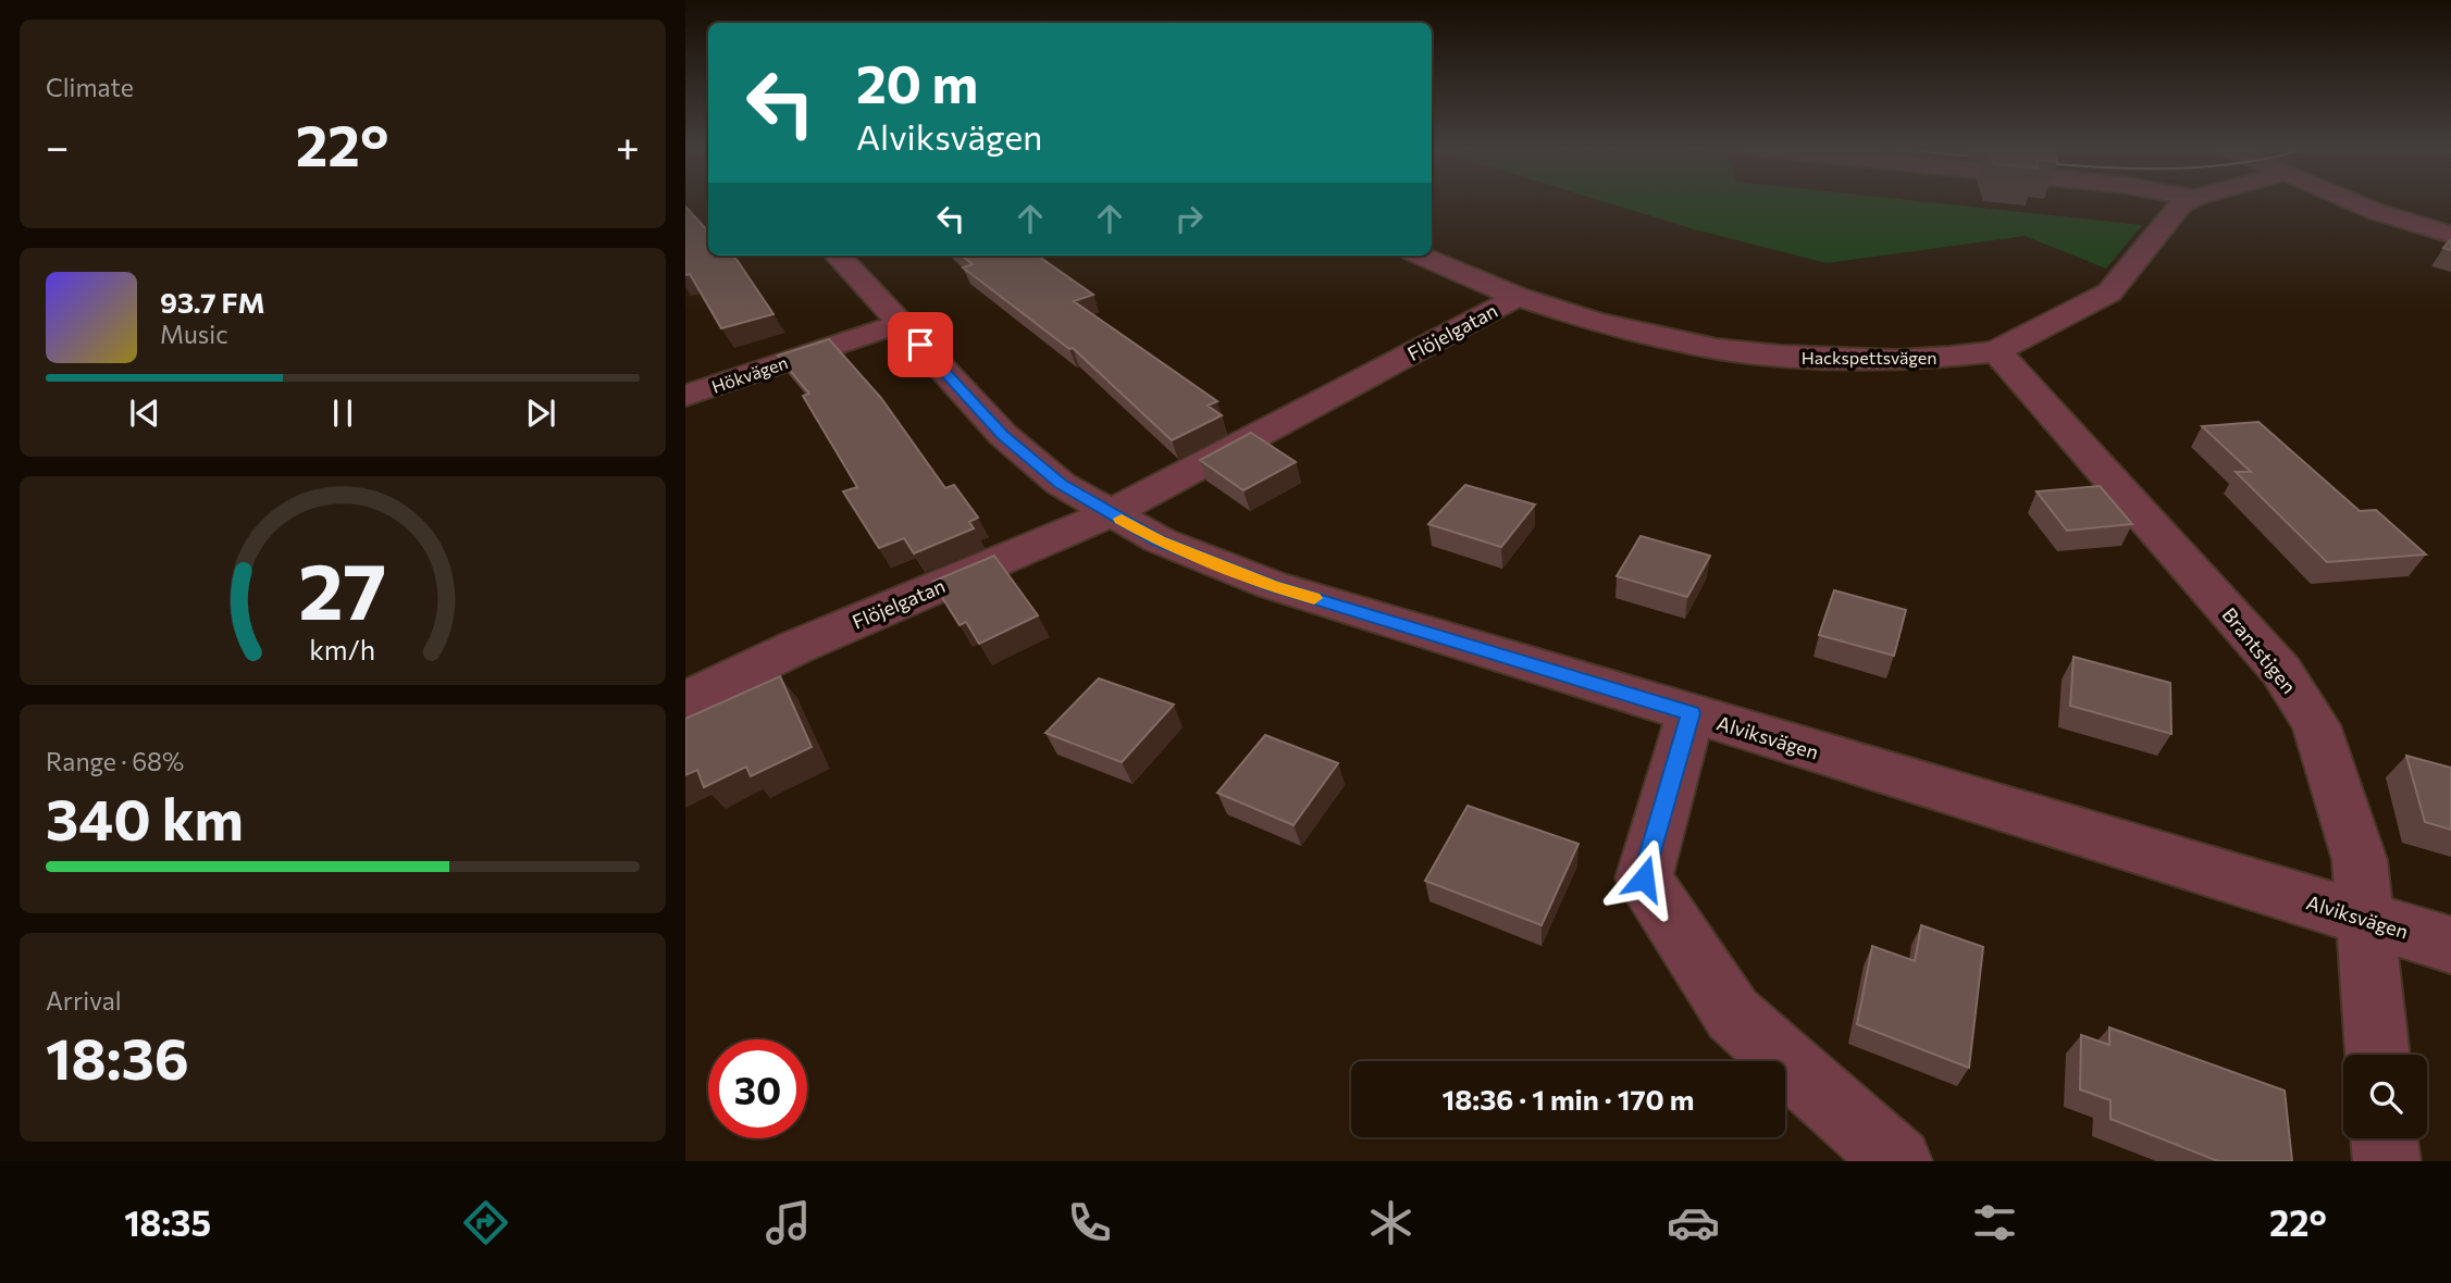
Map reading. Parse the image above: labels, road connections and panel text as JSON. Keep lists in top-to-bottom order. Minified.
{"streets":{"street":["Flöjelgatan","Hackspettsvägen","Hökvägen","Brantstigen","Alviksvägen"]},"crossings":[["Flöjelgatan","Hackspettsvägen"],["Flöjelgatan","Alviksvägen"],["Hackspettsvägen","Brantstigen"],["Hökvägen","Alviksvägen"],["Brantstigen","Alviksvägen"]],"page":{"tile":["Climate",["Range · 68%","340 km"],["Arrival","18:36"]],"turn":["20 m","Alviksvägen"],"heat":["−","22°","+"],"song":["93.7 FM","Music"],"limit":"30","trip":"18:36 · 1 min · 170 m","tabs":["18:35","22°"],"gauge":["27","km/h"]}}
